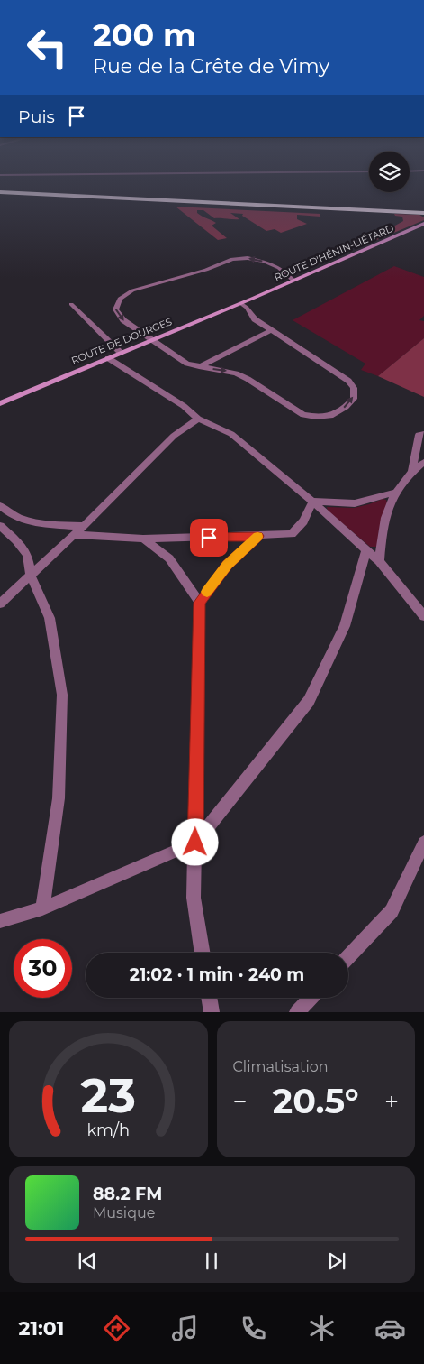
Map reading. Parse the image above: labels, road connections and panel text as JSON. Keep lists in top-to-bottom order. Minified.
{"streets":{"main road":["ROUTE D'HÉNIN-LIÉTARD","ROUTE DE DOURGES"]},"crossings":[["ROUTE D'HÉNIN-LIÉTARD","ROUTE DE DOURGES"]],"page":{"turn":["200 m","Rue de la Crête de Vimy"],"then":"Puis","limit":"30","trip":"21:02 · 1 min · 240 m","tile":"Climatisation","heat":["−","20.5°","+"],"song":["88.2 FM","Musique"],"tabs":"21:01","gauge":["23","km/h"]}}
